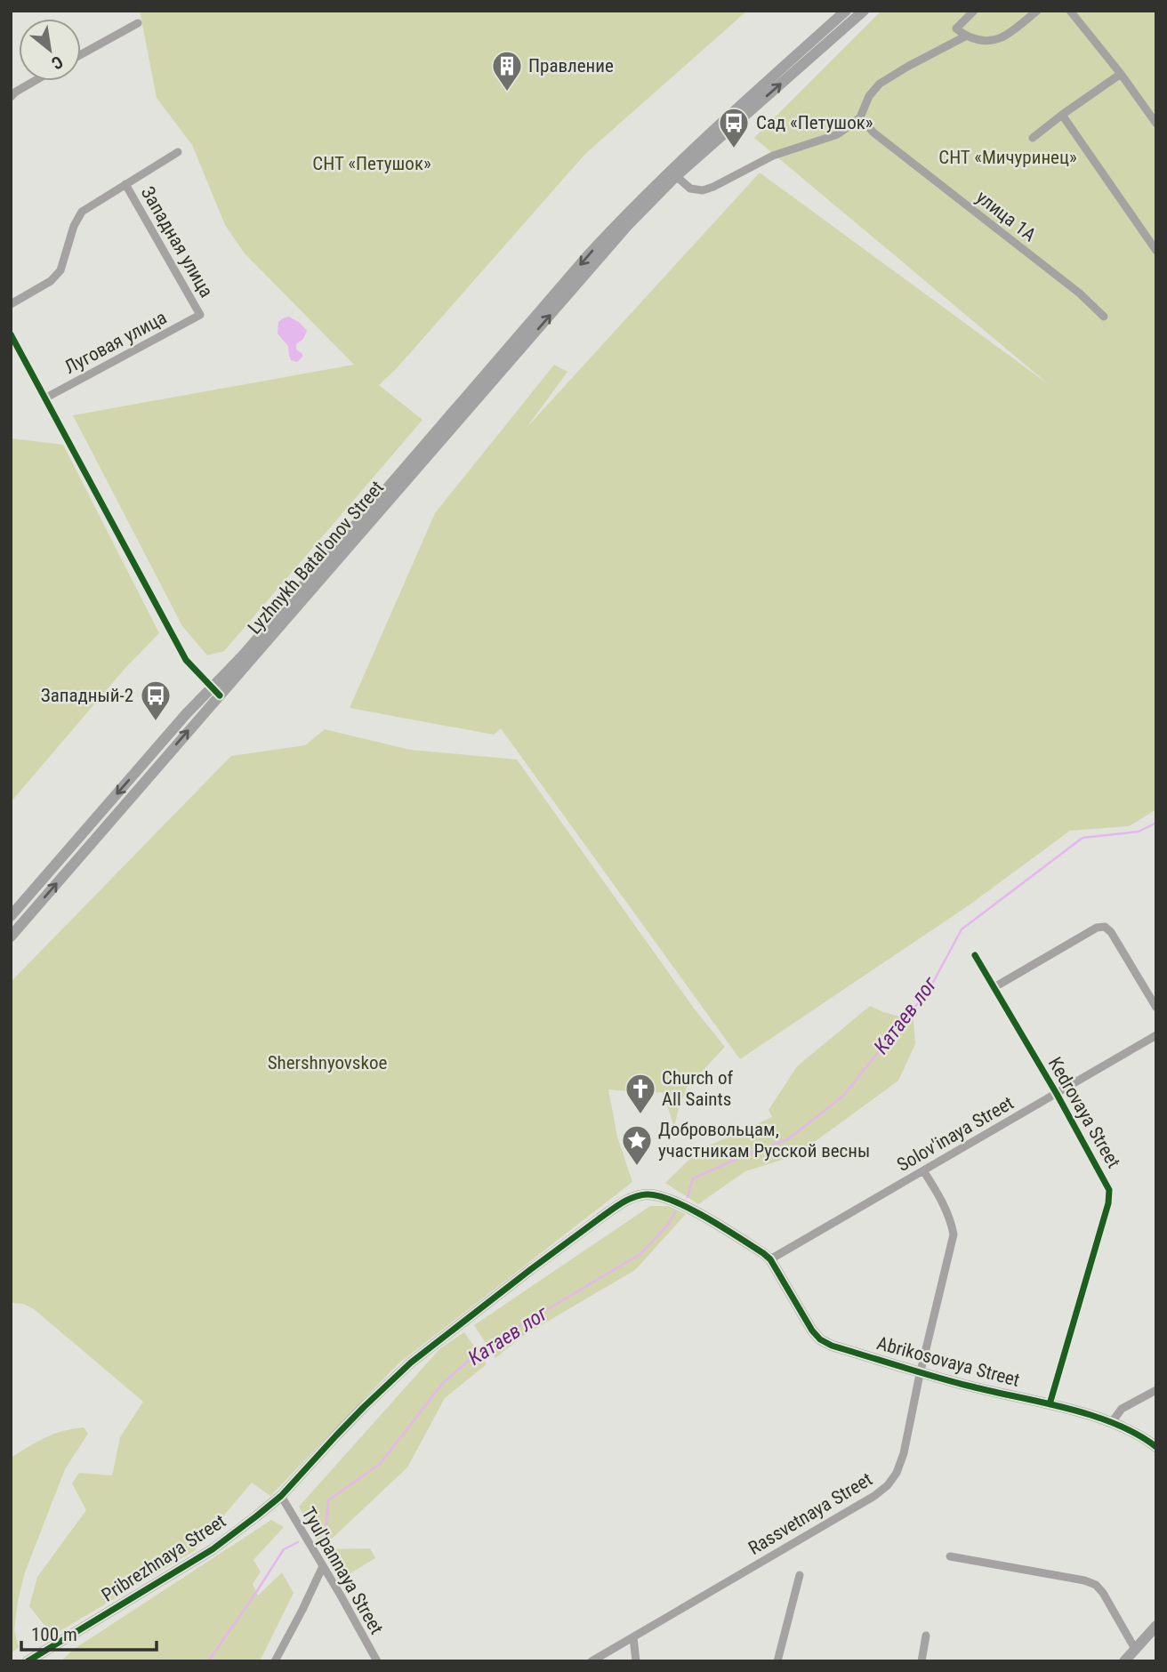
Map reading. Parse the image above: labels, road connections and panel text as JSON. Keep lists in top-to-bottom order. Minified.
{"streets":{"main road":["Lyzhnykh Batal'onov Street","Abrikosovaya Street","Pribrezhnaya Street"],"street":["улица 1А","Западная улица","Луговая улица","Kedrovaya Street","Solov'inaya Street","Rassvetnaya Street","Tyul'pannaya Street"]},"crossings":[["Западная улица","Луговая улица"],["Kedrovaya Street","Solov'inaya Street"],["Kedrovaya Street","Abrikosovaya Street"],["Solov'inaya Street","Abrikosovaya Street"],["Solov'inaya Street","Rassvetnaya Street"],["Solov'inaya Street","Pribrezhnaya Street"],["Abrikosovaya Street","Rassvetnaya Street"],["Abrikosovaya Street","Pribrezhnaya Street"],["Pribrezhnaya Street","Tyul'pannaya Street"]],"water":["Катаев лог"],"parks":["СНТ «Мичуринец»","СНТ «Петушок»","Shershnyovskoe"],"places":{"building":["Правление"],"bus stop":["Сад «Петушок»","Западный-2"],"church":["Church of All Saints"],"place":["Добровольцам, участникам Русской весны"]},"scale_bar":"100 m","north":"bottom right"}
